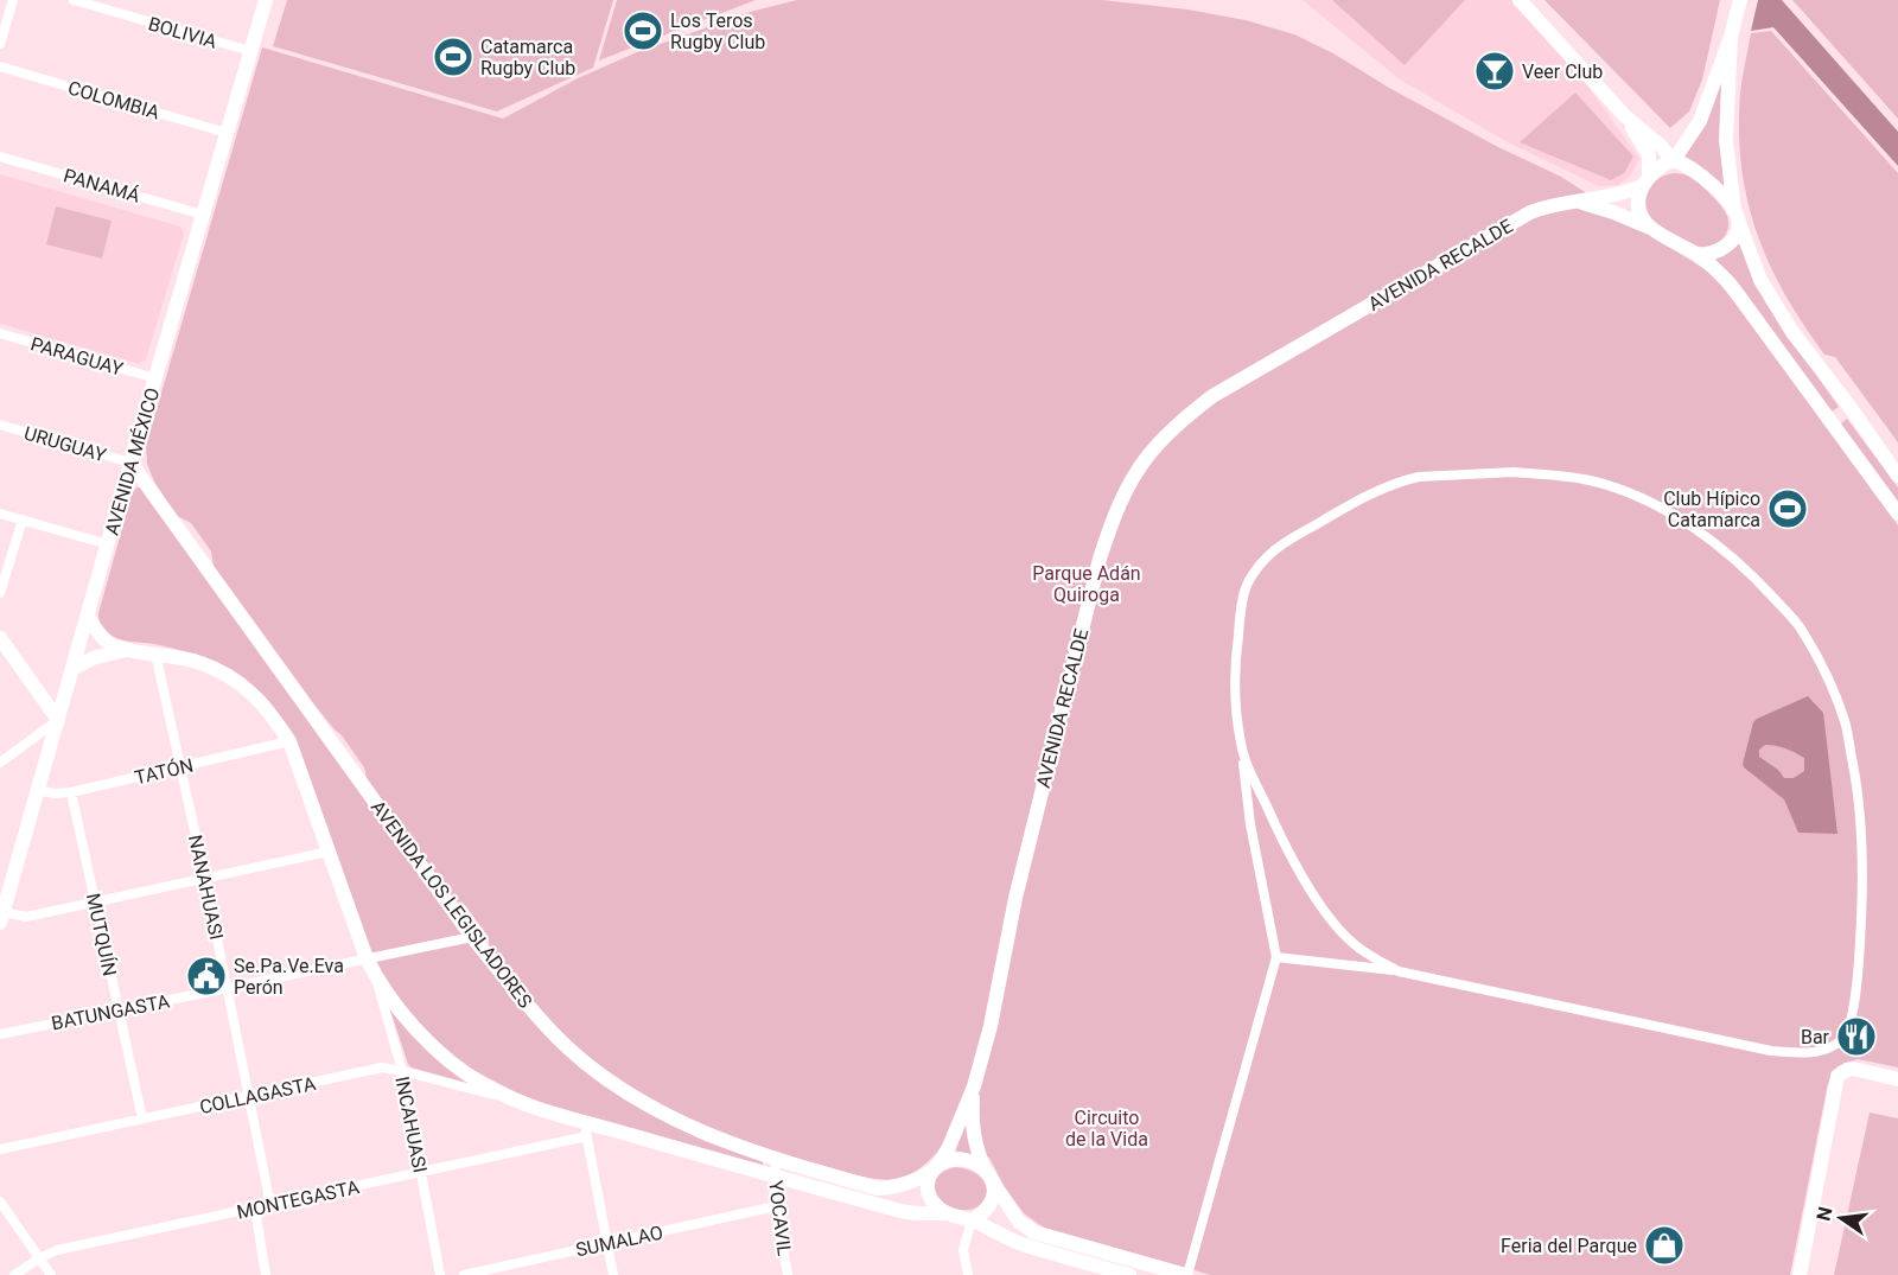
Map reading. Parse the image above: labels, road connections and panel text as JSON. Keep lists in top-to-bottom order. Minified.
{"streets":{"main road":["AVENIDA RECALDE","AVENIDA MÉXICO","AVENIDA LOS LEGISLADORES"],"street":["BOLIVIA","COLOMBIA","PANAMÁ","PARAGUAY","URUGUAY","TATÓN","NANAHUASI","MUTQUÍN","BATUNGASTA","COLLAGASTA","INCAHUASI","MONTEGASTA","YOCAVIL","SUMALAO"]},"crossings":[["BOLIVIA","AVENIDA MÉXICO"],["COLOMBIA","AVENIDA MÉXICO"],["PANAMÁ","AVENIDA MÉXICO"],["AVENIDA RECALDE","AVENIDA LOS LEGISLADORES"],["PARAGUAY","AVENIDA MÉXICO"],["URUGUAY","AVENIDA MÉXICO"],["URUGUAY","AVENIDA LOS LEGISLADORES"],["AVENIDA MÉXICO","TATÓN"],["AVENIDA MÉXICO","AVENIDA LOS LEGISLADORES"],["TATÓN","NANAHUASI"],["TATÓN","MUTQUÍN"],["NANAHUASI","BATUNGASTA"],["NANAHUASI","COLLAGASTA"],["NANAHUASI","MONTEGASTA"],["AVENIDA LOS LEGISLADORES","BATUNGASTA"],["AVENIDA LOS LEGISLADORES","YOCAVIL"],["MUTQUÍN","BATUNGASTA"],["MUTQUÍN","COLLAGASTA"],["COLLAGASTA","INCAHUASI"],["INCAHUASI","MONTEGASTA"],["YOCAVIL","SUMALAO"]],"parks":["Parque Adán Quiroga","Circuito de la Vida"],"places":{"sports":["Los Teros Rugby Club","Catamarca Rugby Club","Club Hípico Catamarca"],"bar":["Veer Club"],"public building":["Se.Pa.Ve.Eva Perón"],"restaurant":["Bar"],"shop":["Feria del Parque"]},"north":"left"}
